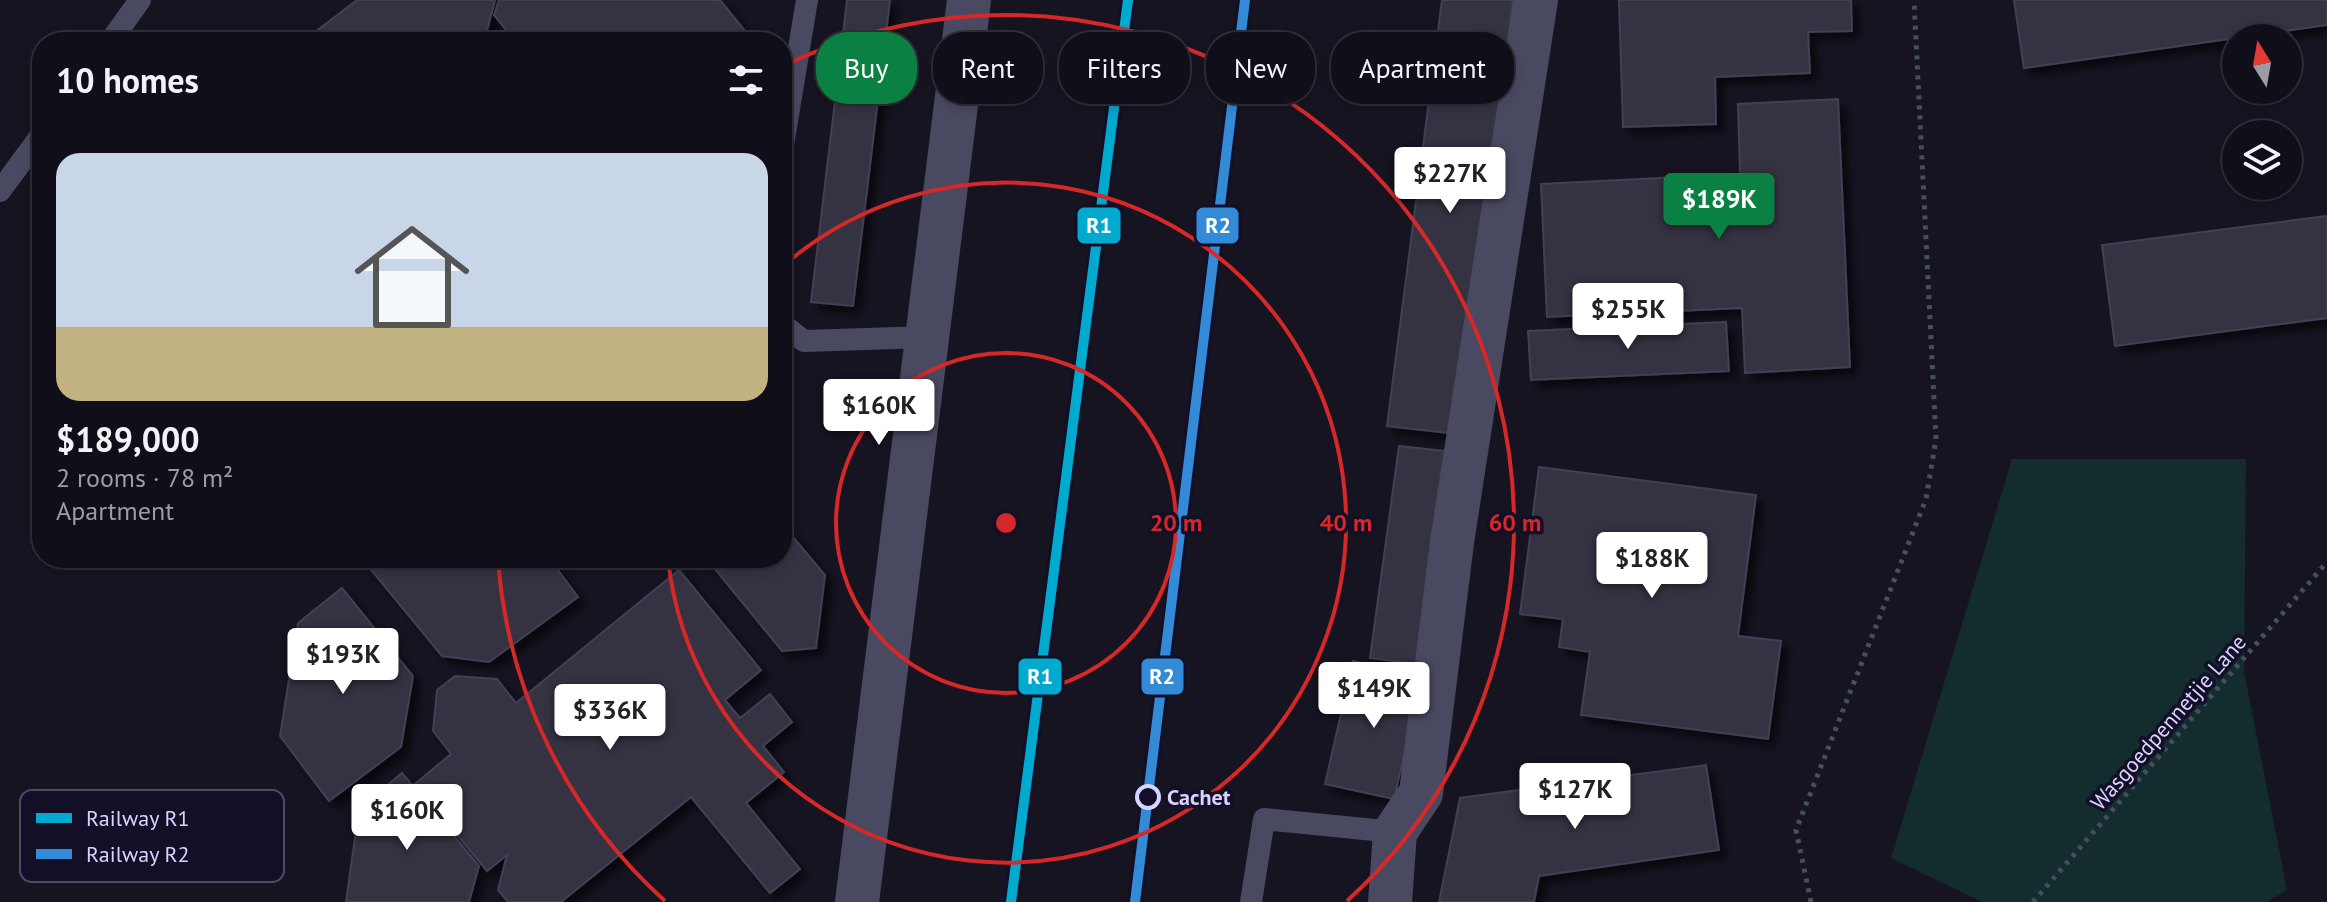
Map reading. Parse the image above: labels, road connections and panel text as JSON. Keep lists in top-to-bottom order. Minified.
{"streets":{"path":["Wasgoedpennetjie Lane"]},"places":["Cachet"],"lines":["rail line R1","rail line R2"],"legend":["Railway R1","Railway R2"],"north":"top","page":{"chip":["Buy","Rent","Filters","New","Apartment"],"heading":"10 homes","list":[{"name":"$189,000","note":"2 rooms · 78 m² · Apartment"}],"price":["$227K","$189K","$255K","$160K","$188K","$193K","$149K","$336K","$127K","$160K"]},"rings":["20 m","40 m","60 m"]}
